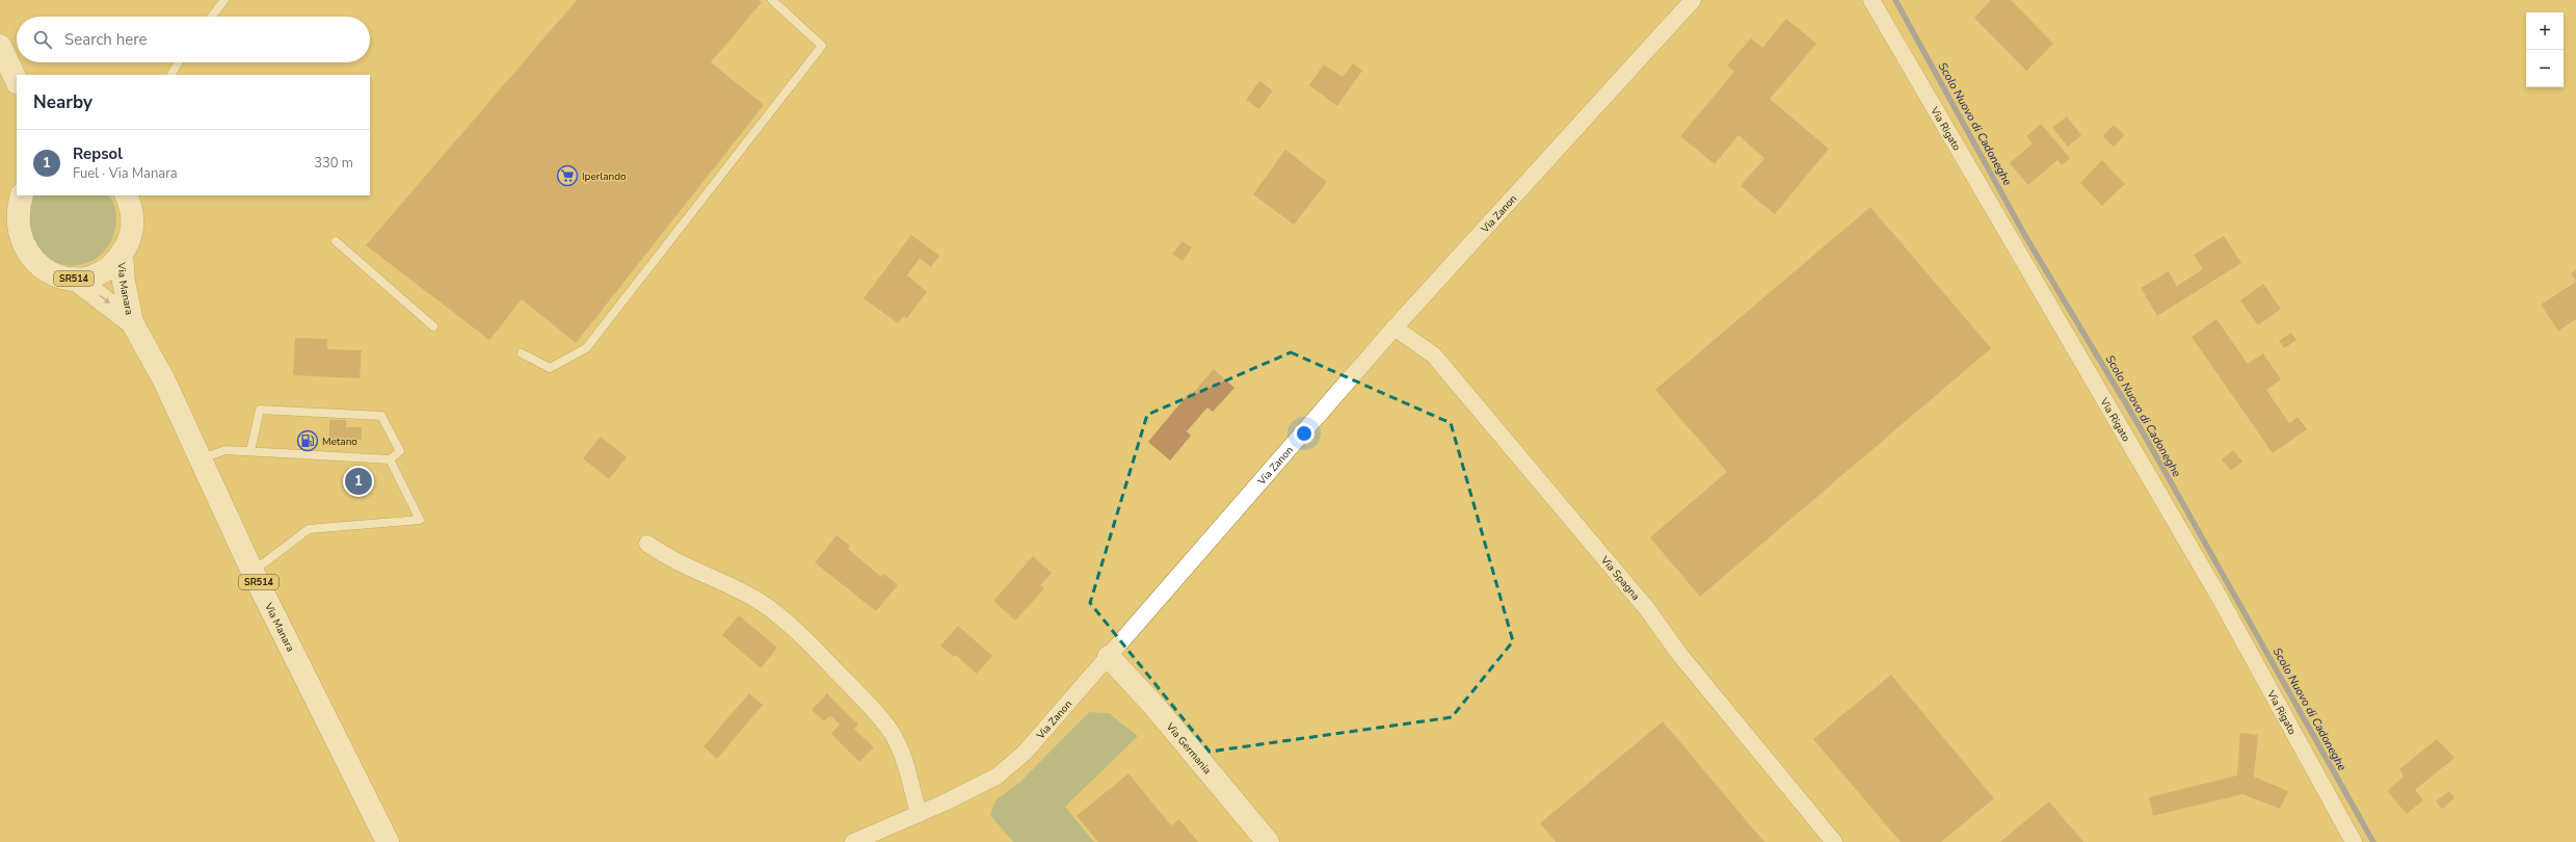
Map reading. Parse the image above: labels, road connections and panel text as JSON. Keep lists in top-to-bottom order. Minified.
{"streets":{"main road":["SR514","Via Manara","Via Germania"],"street":["Via Rigato","Via Zanon","Via Spagna"]},"crossings":[["Via Zanon","Via Spagna"],["Via Zanon","Via Germania"],["SR514","Via Manara"]],"water":["Scolo Nuovo di Cadoneghe"],"places":{"supermarket":["Iperlando"],"fuel station":["Metano"]},"page":{"map_buttons":["+","−"],"search":"Search here","heading":"Nearby","list":[{"mark":"1","name":"Repsol","note":"Fuel · Via Manara","value":"330 m"}],"pins":"1"}}
